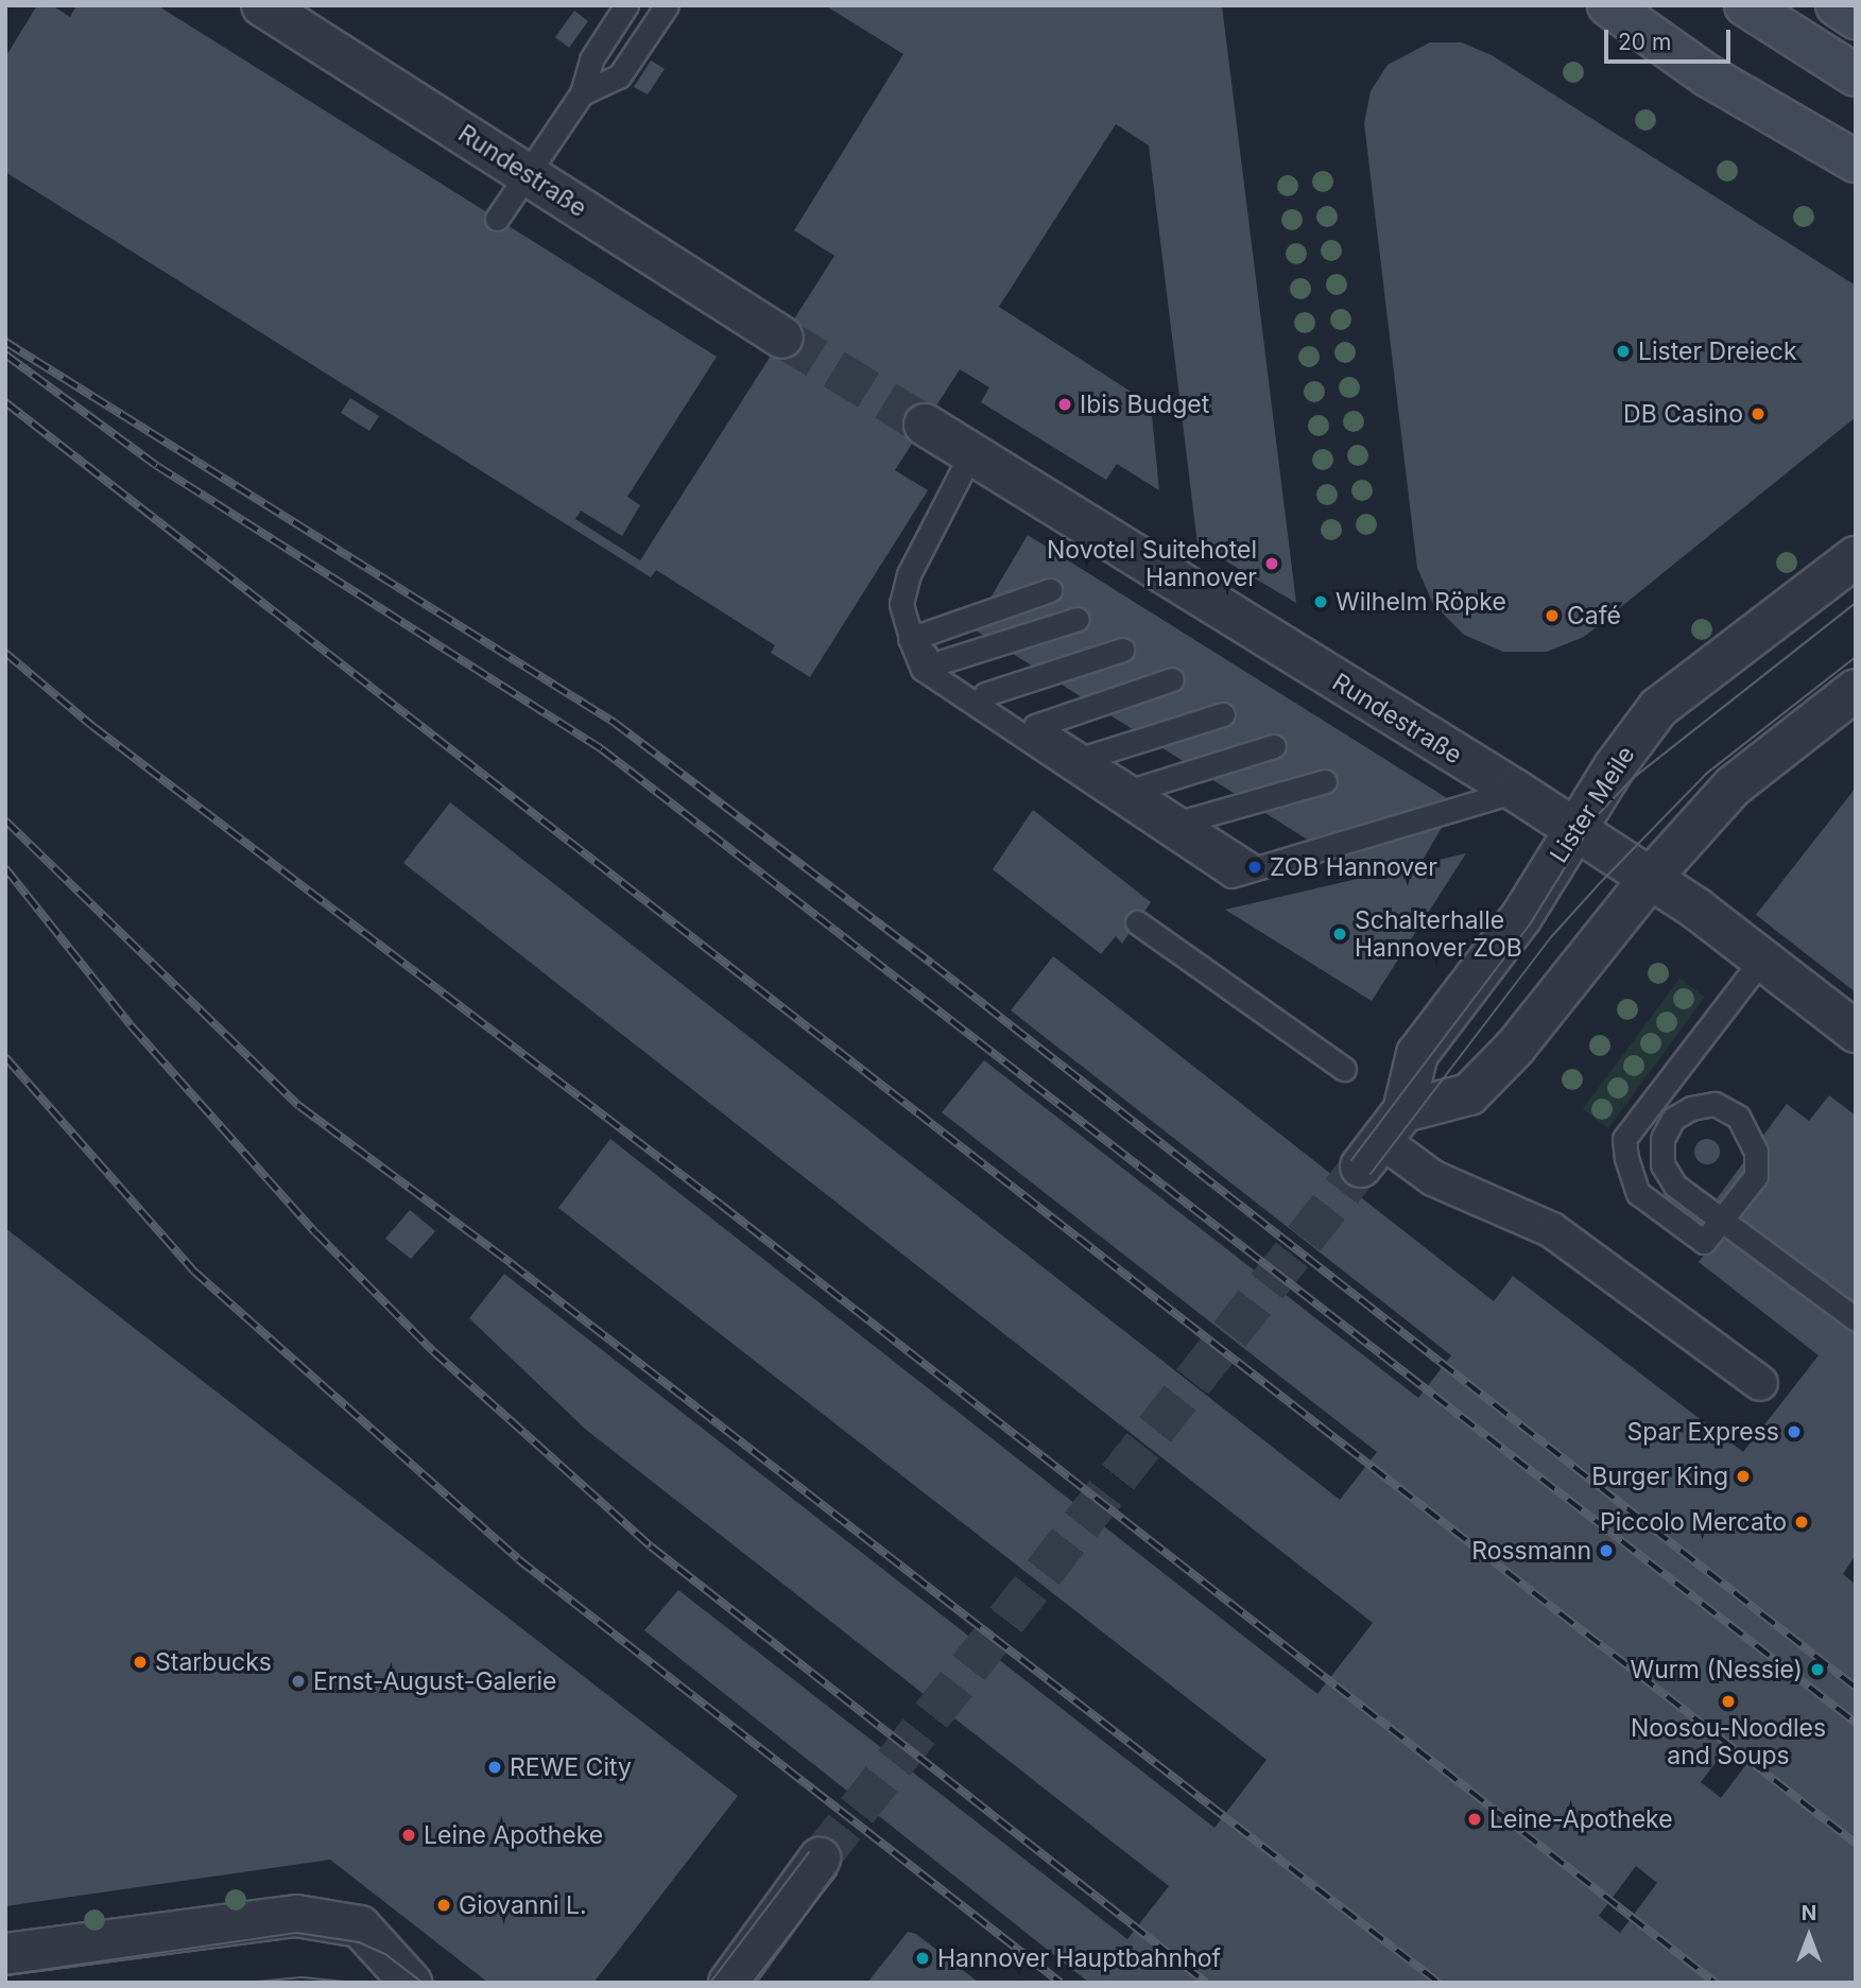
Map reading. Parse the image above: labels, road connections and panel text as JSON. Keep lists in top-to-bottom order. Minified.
{"streets":{"street":["Rundestraße","Lister Meile"]},"crossings":[["Rundestraße","Lister Meile"]],"places":["Lister Dreieck","Ibis Budget","DB Casino","Novotel Suitehotel Hannover","Wilhelm Röpke","Café","ZOB Hannover","Schalterhalle Hannover ZOB","Spar Express","Burger King","Piccolo Mercato","Rossmann","Starbucks","Wurm (Nessie)","Ernst-August-Galerie","Noosou-Noodles and Soups","REWE City","Leine-Apotheke","Leine Apotheke","Giovanni L.","Hannover Hauptbahnhof"],"scale_bar":"20 m","north":"top"}
